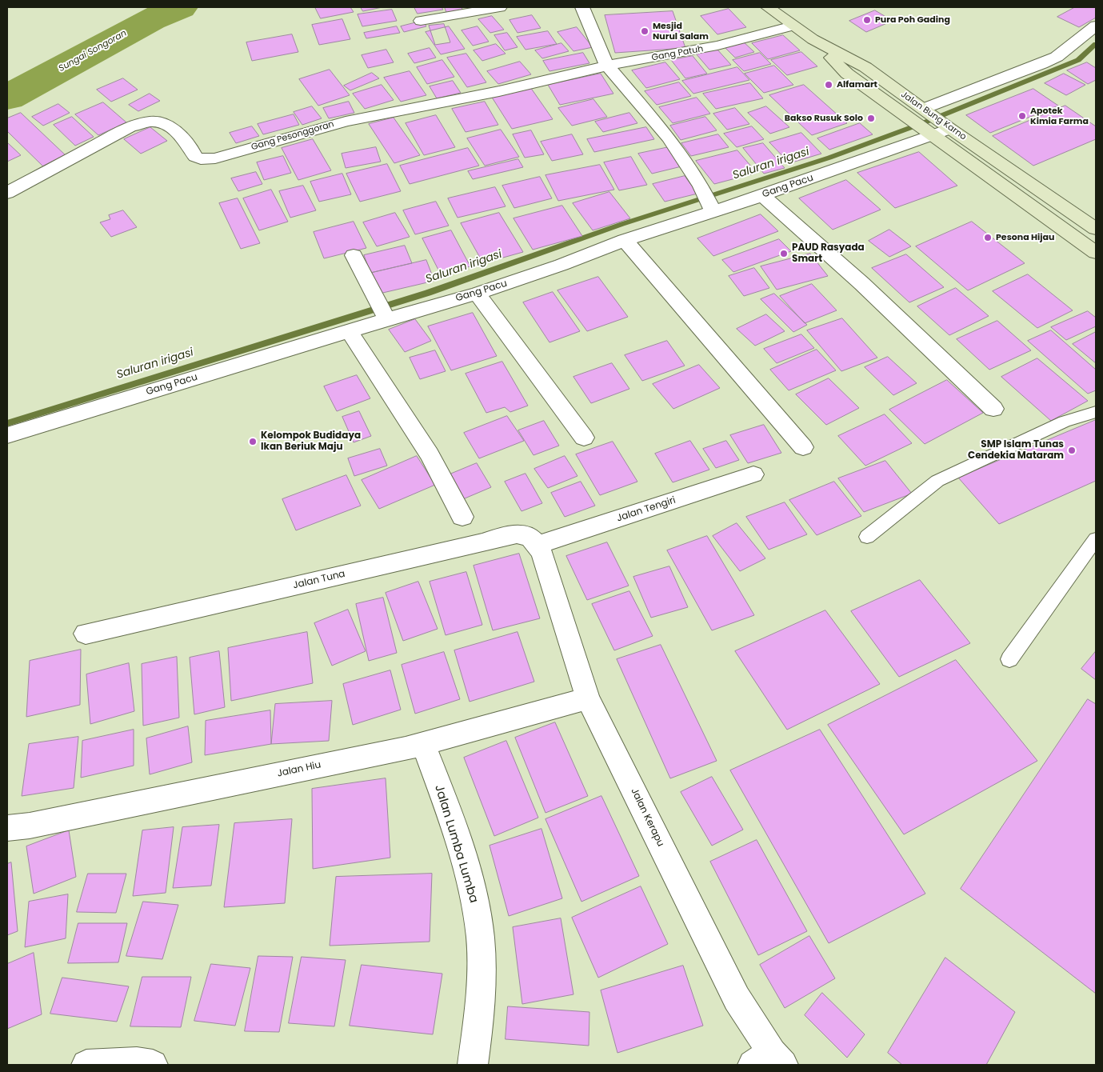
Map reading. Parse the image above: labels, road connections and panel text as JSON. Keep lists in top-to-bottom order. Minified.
{"streets":{"main road":["Jalan Bung Karno"],"street":["Gang Patuh","Gang Pesonggoran","Gang Pacu","Jalan Tengiri","Jalan Tuna","Jalan Hiu","Jalan Kerapu","Jalan Lumba Lumba"]},"crossings":[["Gang Patuh","Jalan Bung Karno"],["Gang Patuh","Gang Pesonggoran"],["Jalan Bung Karno","Gang Pacu"],["Jalan Tengiri","Jalan Tuna"],["Jalan Tengiri","Jalan Kerapu"],["Jalan Tuna","Jalan Kerapu"],["Jalan Hiu","Jalan Kerapu"],["Jalan Hiu","Jalan Lumba Lumba"]],"water":["Sungai Songoran","Saluran irigasi"],"places":["Pura Poh Gading","Mesjid Nurul Salam","Alfamart","Apotek Kimia Farma","Bakso Rusuk Solo","Pesona Hijau","PAUD Rasyada Smart","Kelompok Budidaya Ikan Beriuk Maju","SMP Islam Tunas Cendekia Mataram"]}
